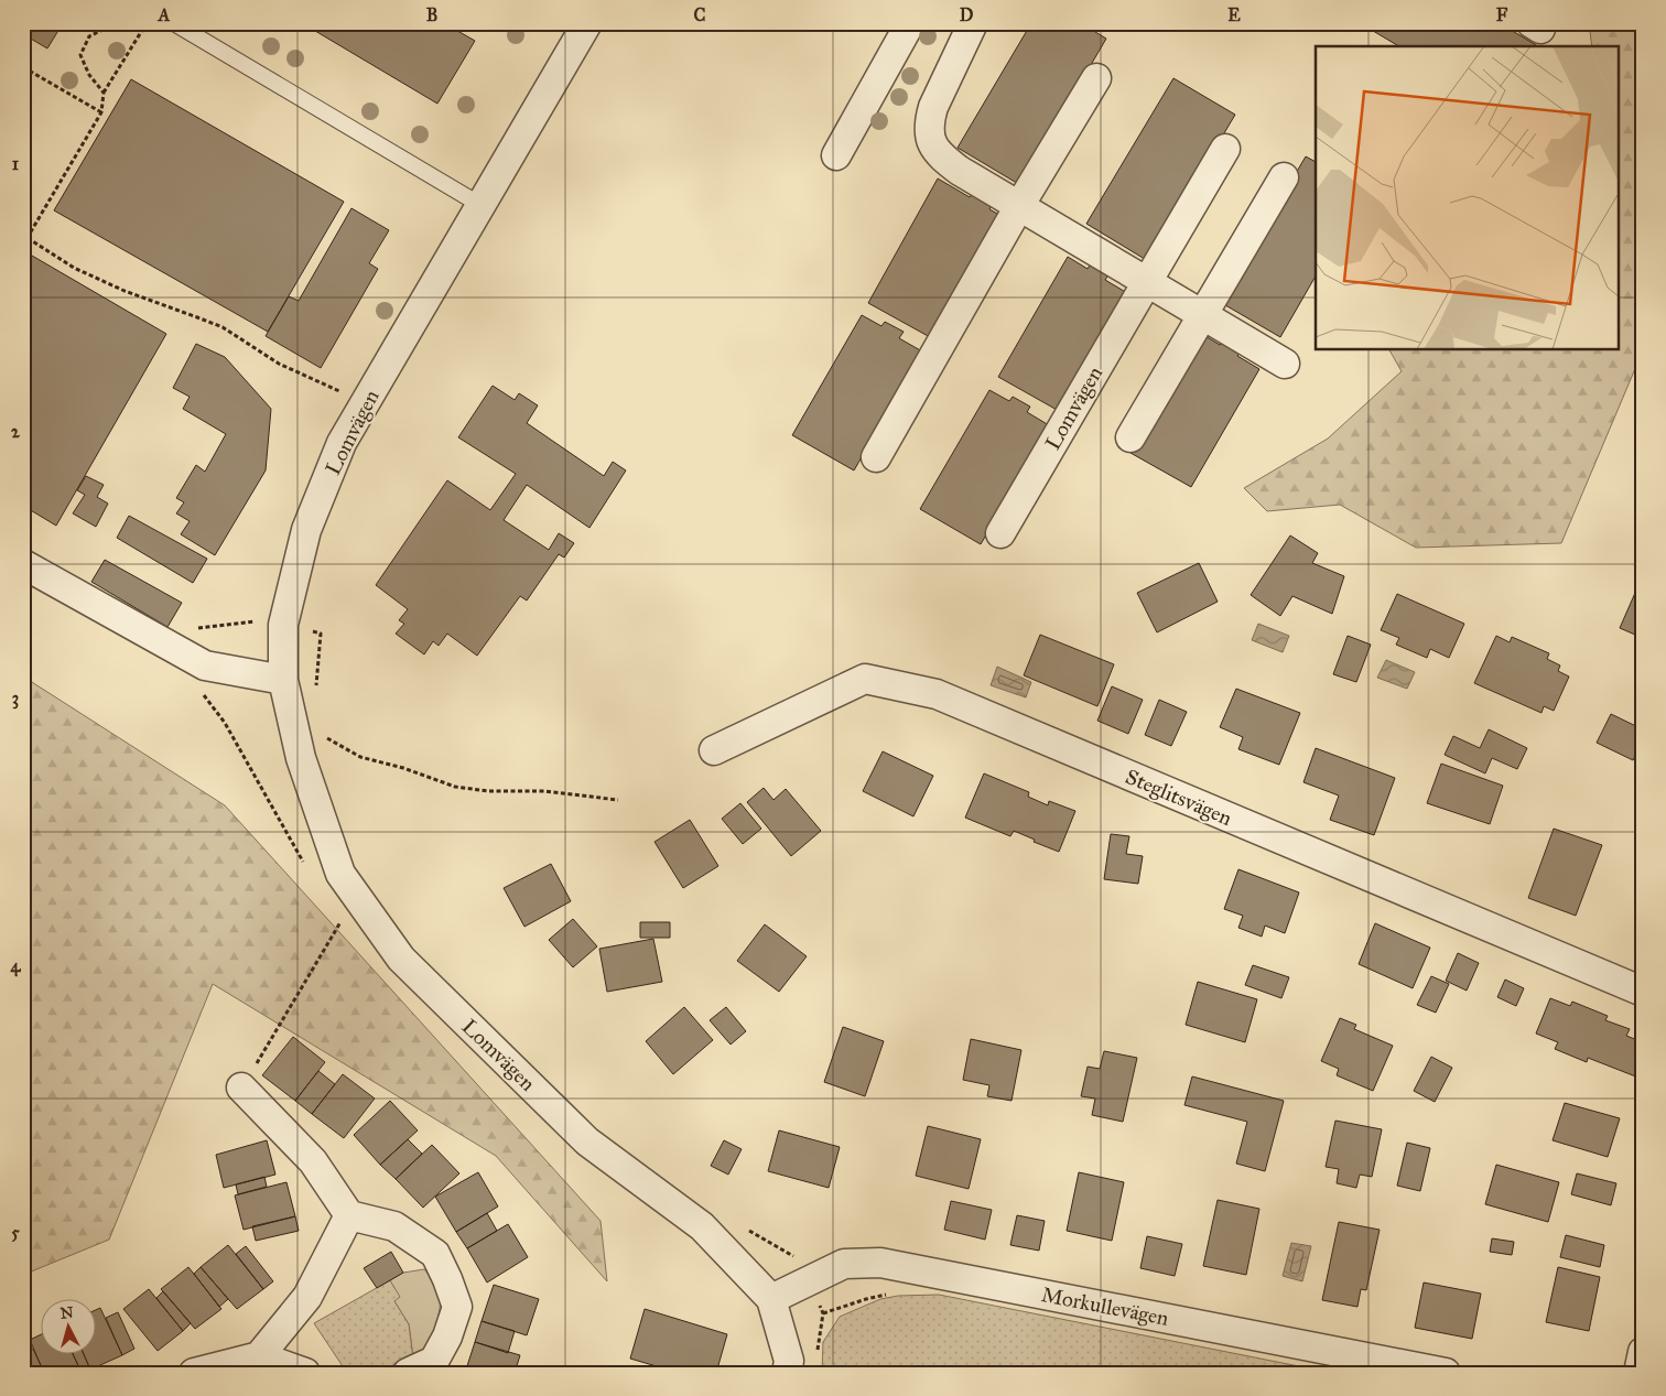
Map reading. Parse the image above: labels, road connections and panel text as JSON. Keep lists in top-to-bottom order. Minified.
{"streets":{"street":["Lomvägen","Steglitsvägen","Morkullevägen"]},"crossings":[["Lomvägen","Morkullevägen"]],"north":"top","grid":{"columns":["A","B","C","D","E","F"],"rows":["1","2","3","4","5"]}}
